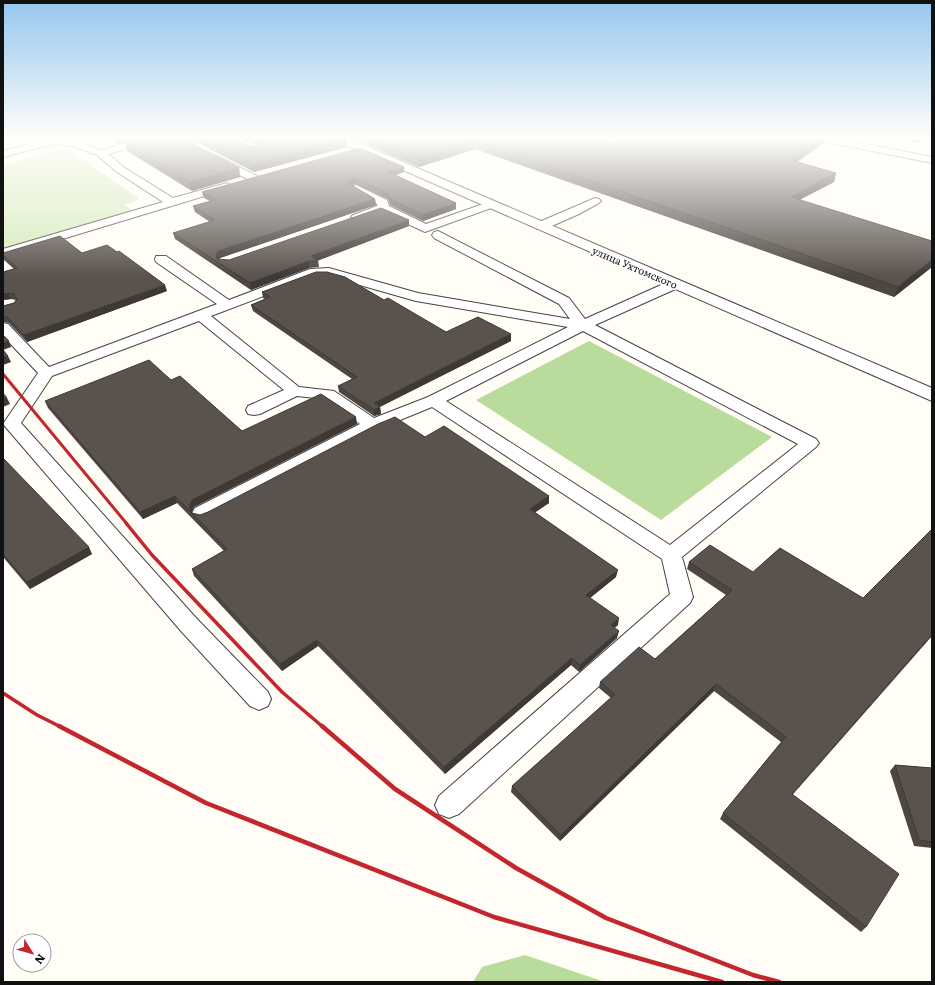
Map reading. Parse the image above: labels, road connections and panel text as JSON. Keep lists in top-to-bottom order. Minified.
{"streets":{"street":["улица Ухтомского"]},"north":"bottom right"}
